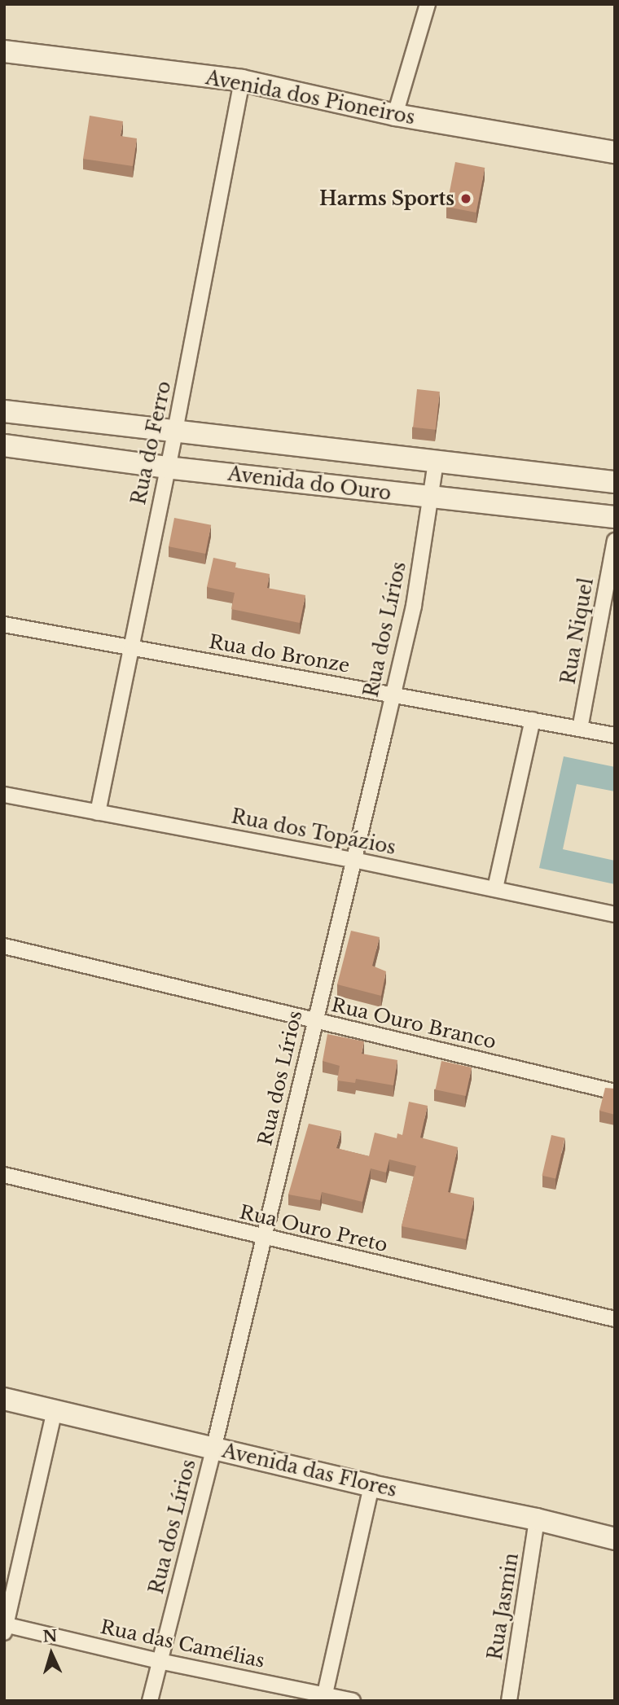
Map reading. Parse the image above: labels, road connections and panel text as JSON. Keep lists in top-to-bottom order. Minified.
{"streets":{"street":["Avenida dos Pioneiros","Rua do Ferro","Avenida do Ouro","Rua dos Lírios","Rua Niquel","Rua do Bronze","Rua dos Topázios","Rua Ouro Branco","Rua Ouro Preto","Avenida das Flores","Rua Jasmin","Rua das Camélias"]},"crossings":[["Avenida dos Pioneiros","Rua do Ferro"],["Rua do Ferro","Avenida do Ouro"],["Rua do Ferro","Rua do Bronze"],["Rua do Ferro","Rua dos Topázios"],["Avenida do Ouro","Rua dos Lírios"],["Rua dos Lírios","Rua do Bronze"],["Rua dos Lírios","Rua dos Topázios"],["Rua dos Lírios","Rua Ouro Branco"],["Rua dos Lírios","Rua Ouro Preto"],["Rua dos Lírios","Avenida das Flores"],["Rua dos Lírios","Rua das Camélias"],["Rua Niquel","Rua do Bronze"],["Avenida das Flores","Rua Jasmin"]],"places":["Harms Sports"],"north":"top"}
